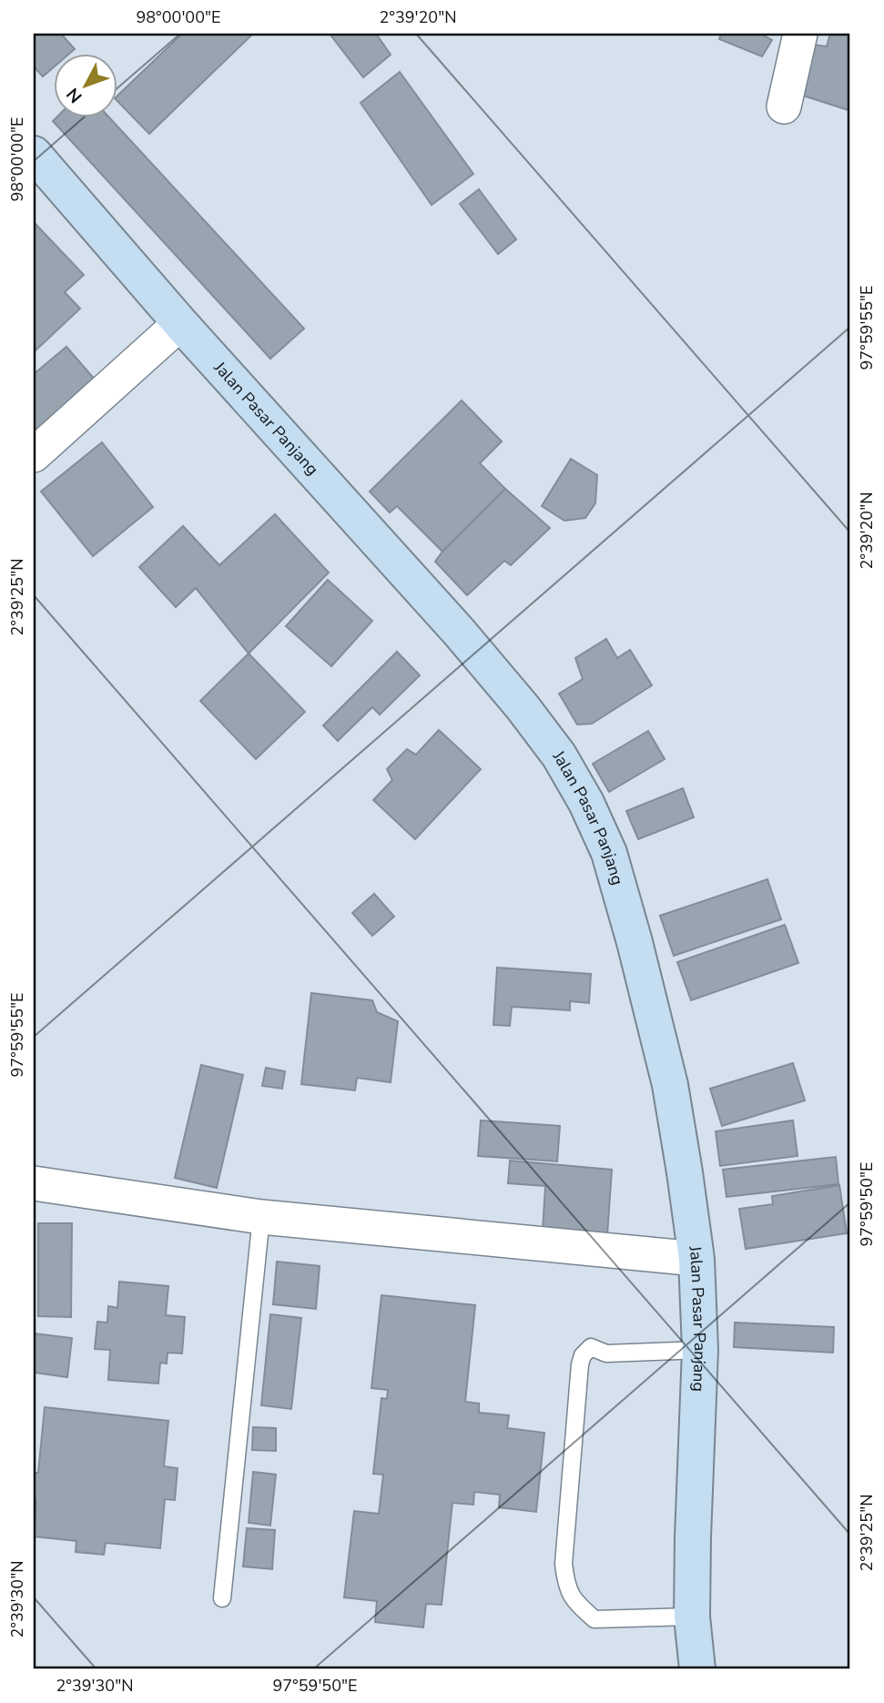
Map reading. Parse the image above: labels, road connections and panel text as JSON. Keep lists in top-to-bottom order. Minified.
{"streets":{"main road":["Jalan Pasar Panjang"]},"north":"bottom left","coordinates":["98°00'00\"E","2°39'20\"N","97°59'55\"E","2°39'25\"N","97°59'50\"E","2°39'30\"N"]}
